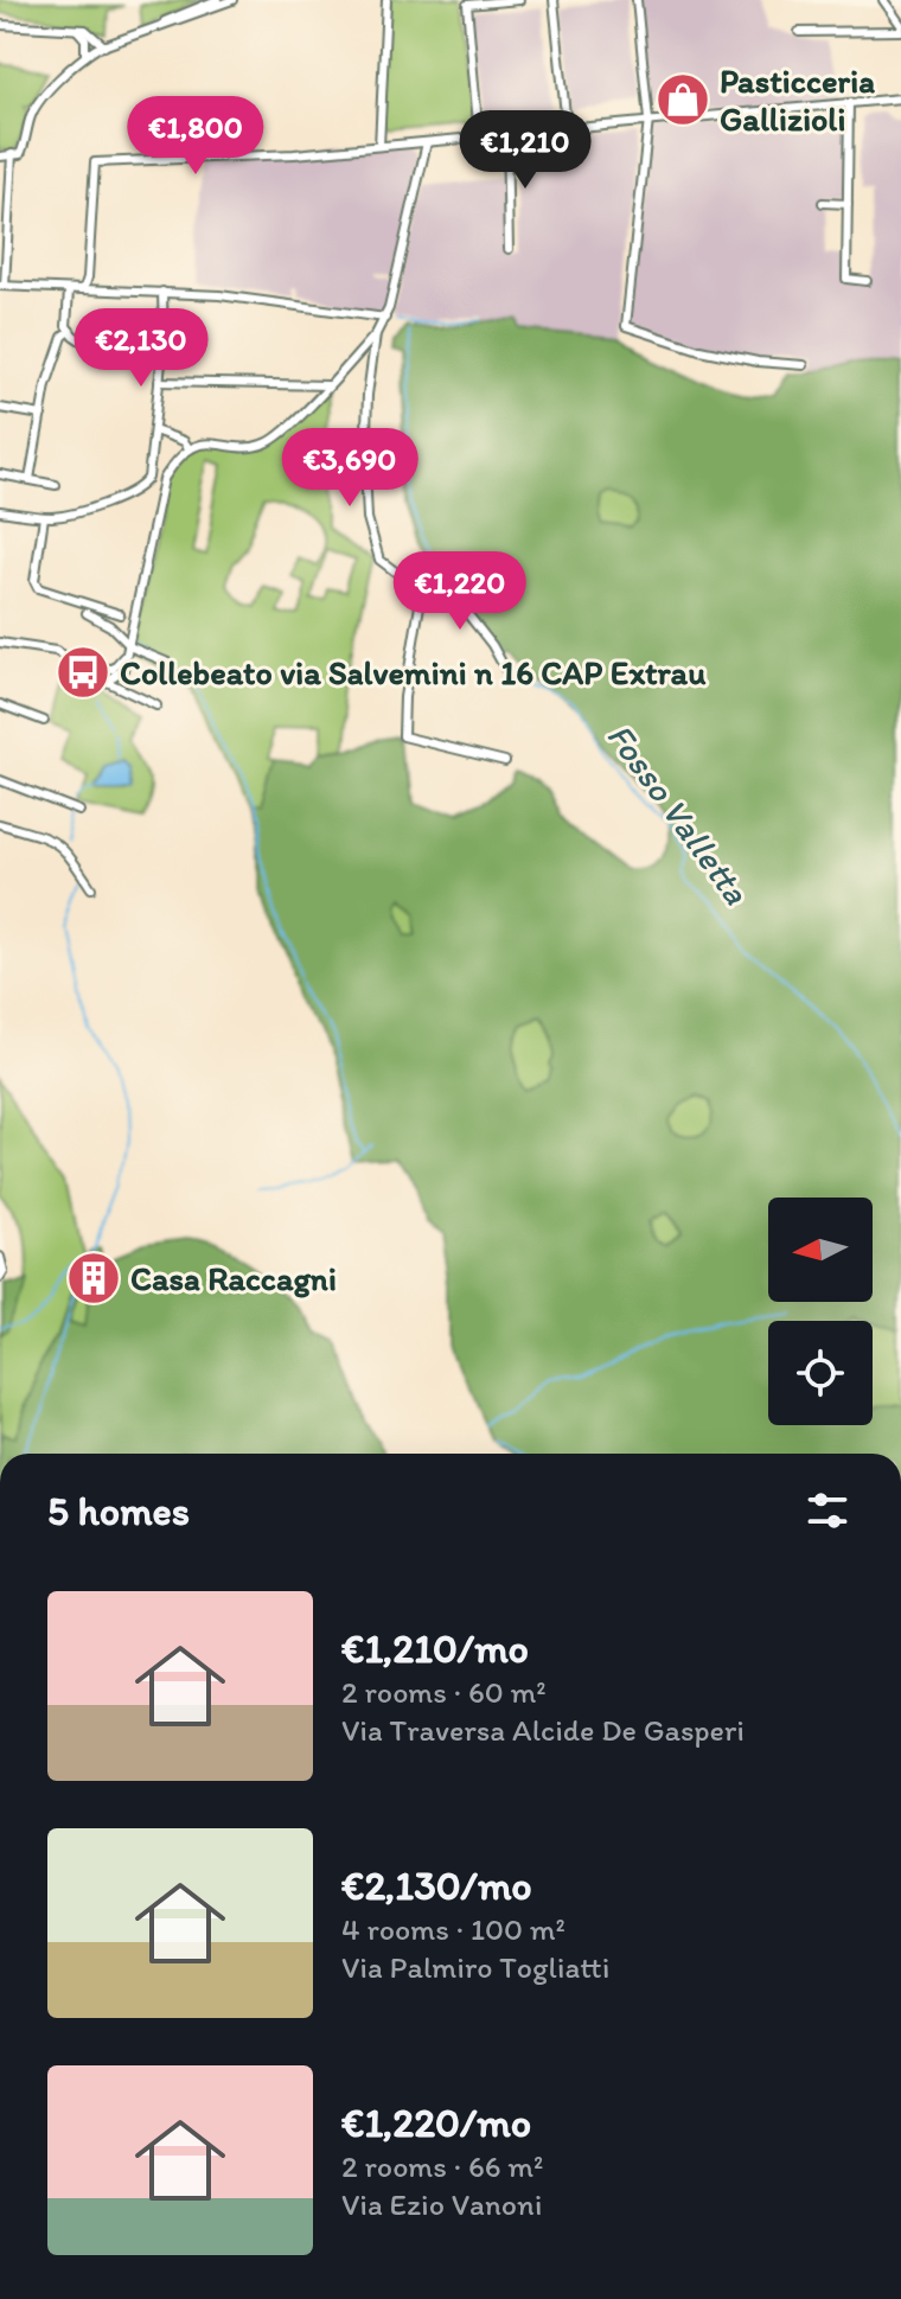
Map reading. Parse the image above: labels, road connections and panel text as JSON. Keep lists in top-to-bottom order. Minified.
{"water":["Fosso Valletta"],"places":{"shop":["Pasticceria Gallizioli"],"bus stop":["Collebeato via Salvemini n 16 CAP Extrau"],"building":["Casa Raccagni"]},"north":"left","page":{"price":["€1,800","€1,210","€2,130","€3,690","€1,220"],"heading":"5 homes","list":[{"name":"€1,210/mo","note":"2 rooms · 60 m² · Via Traversa Alcide De Gasperi"},{"name":"€2,130/mo","note":"4 rooms · 100 m² · Via Palmiro Togliatti"},{"name":"€1,220/mo","note":"2 rooms · 66 m² · Via Ezio Vanoni"}]}}
